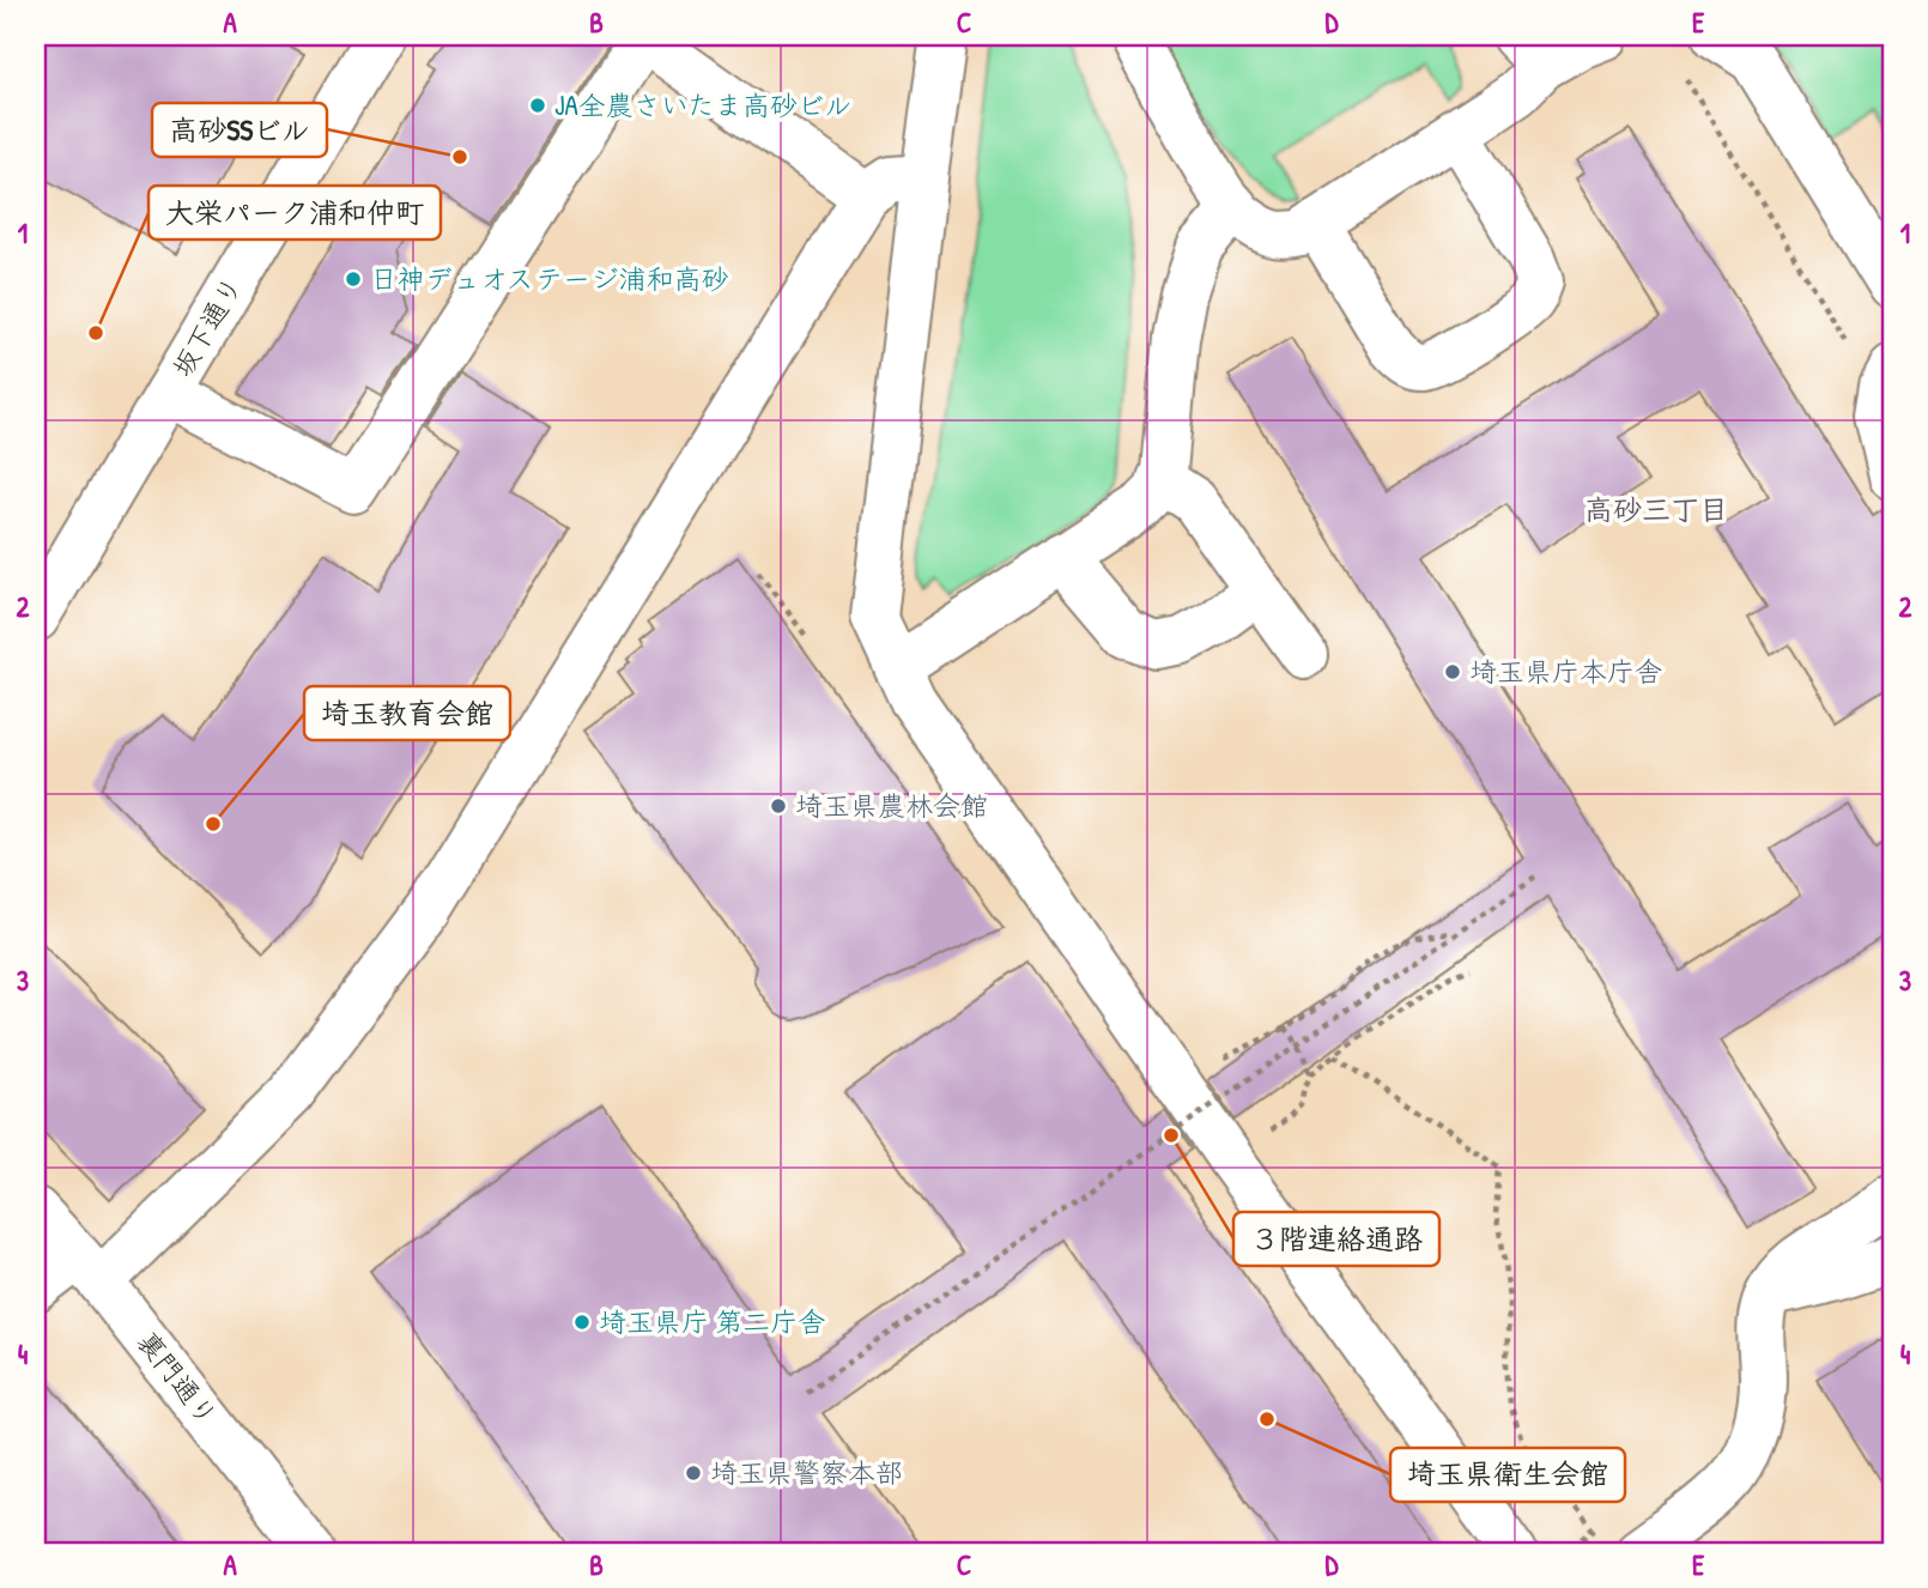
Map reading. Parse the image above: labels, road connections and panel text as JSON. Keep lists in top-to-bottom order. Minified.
{"streets":{"street":["坂下通り","裏門通り"]},"districts":["高砂三丁目"],"places":["JA全農さいたま高砂ビル","高砂SSビル","日神デュオステージ浦和高砂","大栄パーク浦和仲町","埼玉県庁本庁舎","埼玉県農林会館","埼玉教育会館","３階連絡通路","埼玉県庁 第二庁舎","埼玉県衛生会館","埼玉県警察本部"],"grid":{"columns":["A","B","C","D","E"],"rows":["1","2","3","4"]}}
